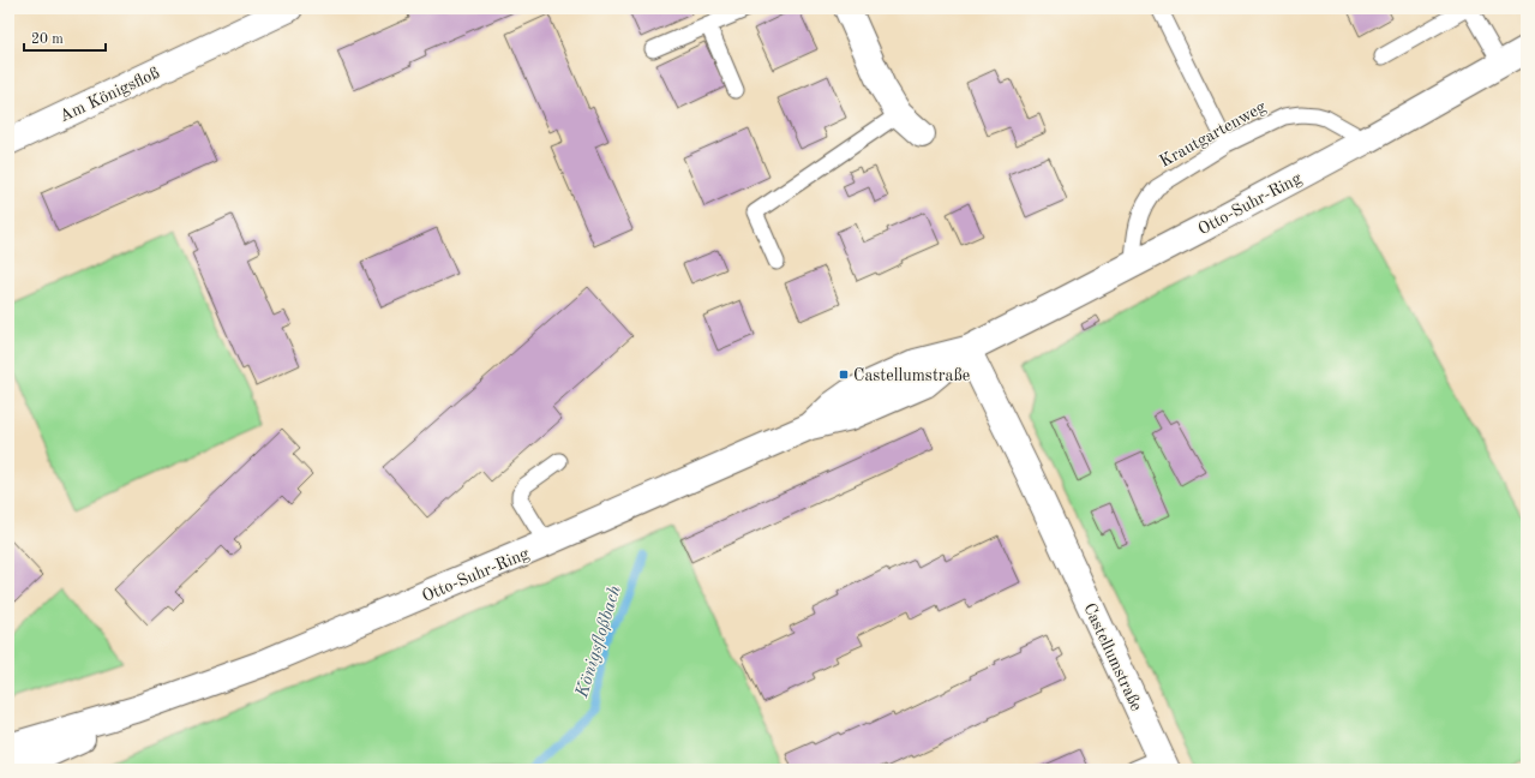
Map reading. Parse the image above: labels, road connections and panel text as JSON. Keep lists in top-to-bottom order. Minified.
{"streets":{"street":["Am Königsfloß","Otto-Suhr-Ring","Castellumstraße"],"lane":["Krautgartenweg"]},"crossings":[["Krautgartenweg","Otto-Suhr-Ring"],["Otto-Suhr-Ring","Castellumstraße"]],"water":["Königsfloßbach"],"places":{"transit":["Castellumstraße"]},"scale_bar":"20 m"}
